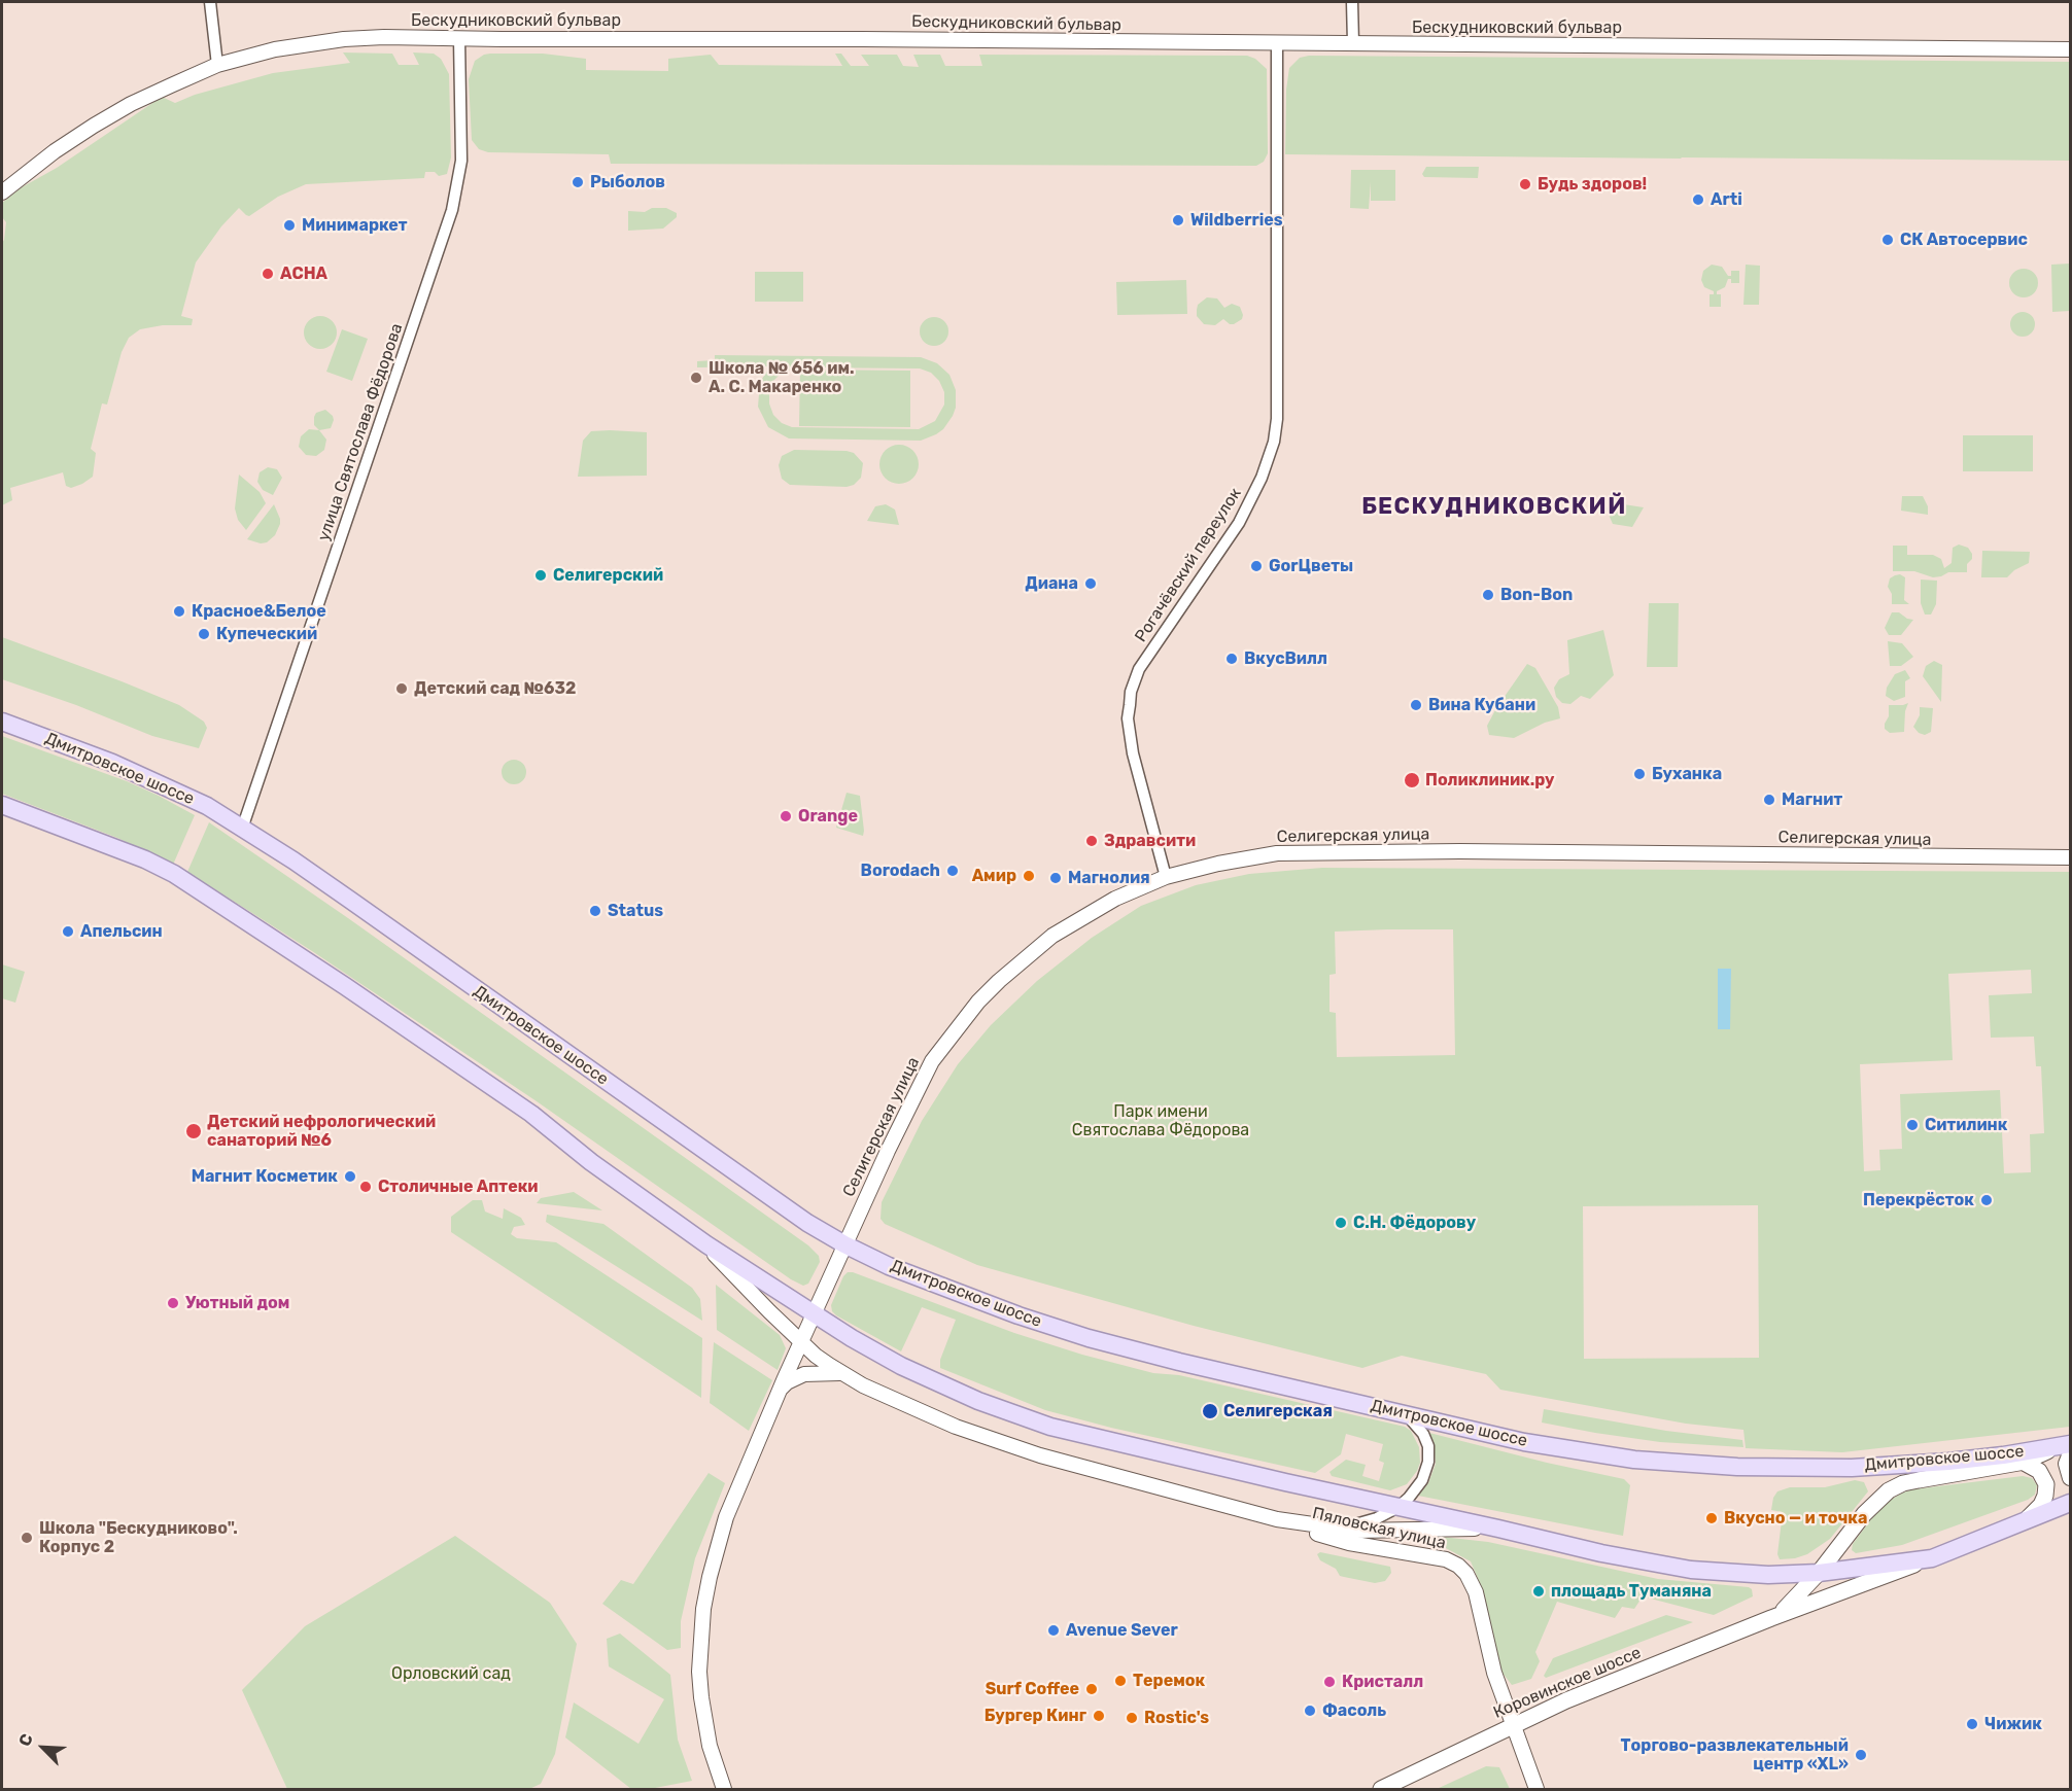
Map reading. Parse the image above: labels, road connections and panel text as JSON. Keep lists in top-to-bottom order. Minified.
{"streets":{"main road":["Дмитровское шоссе","Коровинское шоссе"],"street":["Бескудниковский бульвар","улица Святослава Фёдорова","Рогачёвский переулок","Селигерская улица","Пяловская улица"]},"crossings":[["Бескудниковский бульвар","улица Святослава Фёдорова"],["Бескудниковский бульвар","Рогачёвский переулок"],["улица Святослава Фёдорова","Дмитровское шоссе"],["Рогачёвский переулок","Селигерская улица"],["Дмитровское шоссе","Селигерская улица"],["Дмитровское шоссе","Коровинское шоссе"],["Пяловская улица","Коровинское шоссе"]],"districts":["БЕСКУДНИКОВСКИЙ"],"parks":["Парк имени Святослава Фёдорова","Орловский сад"],"places":["Рыболов","Будь здоров!","Arti","Wildberries","Минимаркет","СК Автосервис","АСНА","Школа № 656 им. А. С. Макаренко","GorЦветы","Селигерский","Диана","Bon-Bon","Красное&Белое","Купеческий","ВкусВилл","Детский сад №632","Вина Кубани","Буханка","Поликлиник.ру","Магнит","Orange","Здравсити","Borodach","Амир","Магнолия","Status","Апельсин","Ситилинк","Детский нефрологический санаторий №6","Магнит Косметик","Столичные Аптеки","Перекрёсток","С.Н. Фёдорову","Уютный дом","Селигерская","Вкусно — и точка","Школа \"Бескудниково\". Корпус 2","площадь Туманяна","Avenue Sever","Теремок","Кристалл","Surf Coffee","Фасоль","Бургер Кинг","Rostic's","Чижик","Торгово-развлекательный центр «XL»"],"north":"top left"}
